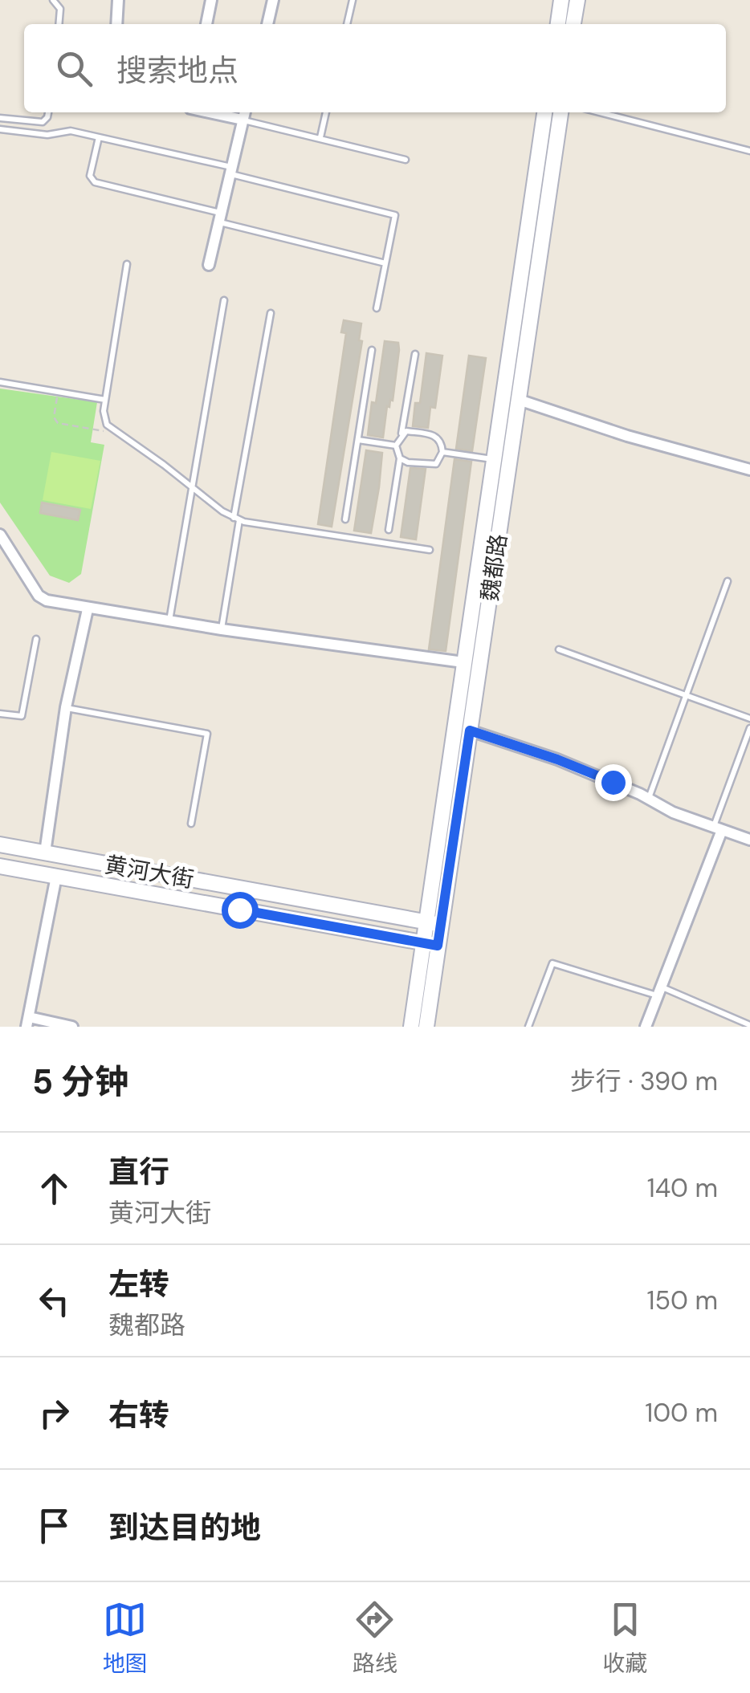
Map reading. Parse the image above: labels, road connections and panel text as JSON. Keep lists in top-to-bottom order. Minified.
{"streets":{"main road":["魏都路","黄河大街"]},"crossings":[["魏都路","黄河大街"]],"page":{"search":"搜索地点","heading":["5 分钟","步行 · 390 m"],"list":[["直行","黄河大街","140 m"],["左转","魏都路","150 m"],["右转","100 m"],"到达目的地"],"nav":["地图","路线","收藏"]}}
